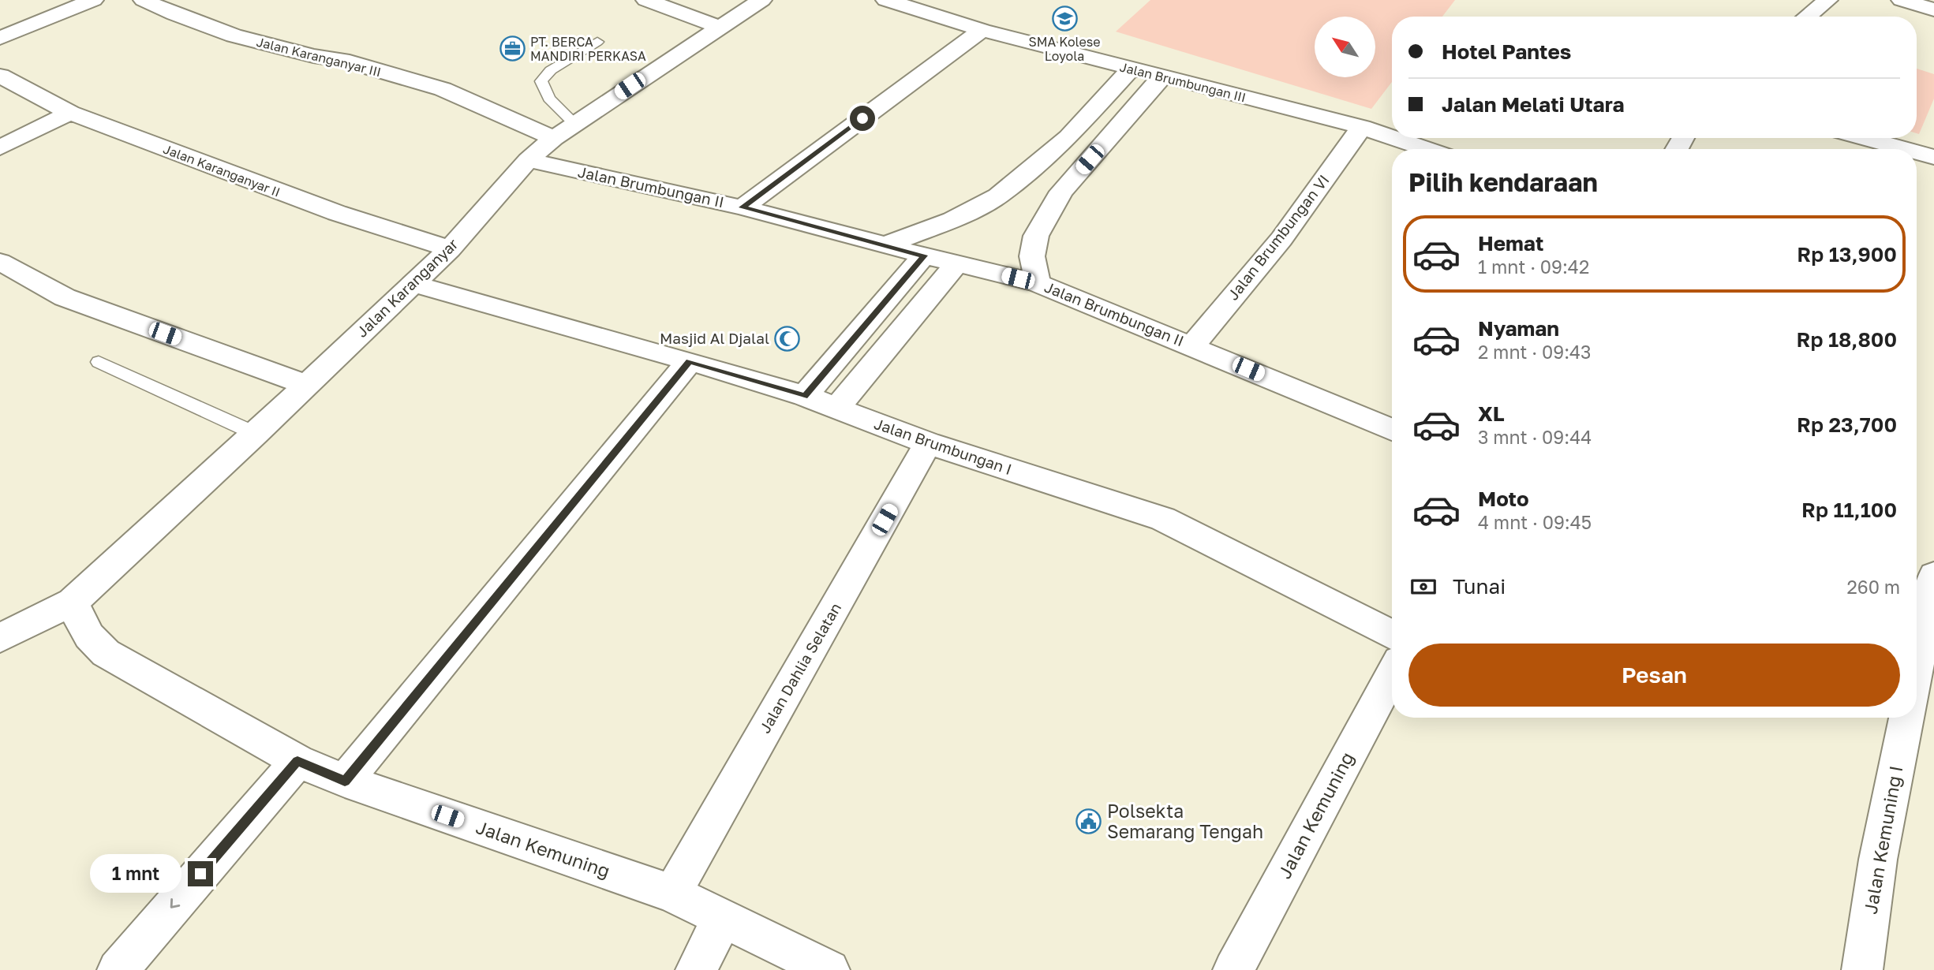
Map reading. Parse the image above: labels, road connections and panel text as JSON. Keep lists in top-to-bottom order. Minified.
{"streets":{"street":["Jalan Karanganyar III","Jalan Brumbungan III","Jalan Karanganyar II","Jalan Brumbungan II","Jalan Brumbungan VI","Jalan Karanganyar","Jalan Brumbungan I","Jalan Dahlia Selatan","Jalan Kemuning","Jalan Kemuning I"]},"crossings":[["Jalan Karanganyar III","Jalan Karanganyar"],["Jalan Brumbungan III","Jalan Brumbungan VI"],["Jalan Karanganyar II","Jalan Karanganyar"],["Jalan Brumbungan II","Jalan Brumbungan VI"],["Jalan Brumbungan II","Jalan Karanganyar"],["Jalan Karanganyar","Jalan Brumbungan I"],["Jalan Karanganyar","Jalan Kemuning"],["Jalan Brumbungan I","Jalan Dahlia Selatan"],["Jalan Dahlia Selatan","Jalan Kemuning"]],"places":{"school or university":["SMA Kolese Loyola"],"office":["PT. BERCA MANDIRI PERKASA"],"mosque":["Masjid Al Djalal"],"public building":["Polsekta Semarang Tengah"]},"north":"top left","page":{"banner":["Hotel Pantes","Jalan Melati Utara"],"heading":"Pilih kendaraan","list":[{"name":"Hemat","note":"1 mnt · 09:42","value":"Rp 13,900"},{"name":"Nyaman","note":"2 mnt · 09:43","value":"Rp 18,800"},{"name":"XL","note":"3 mnt · 09:44","value":"Rp 23,700"},{"name":"Moto","note":"4 mnt · 09:45","value":"Rp 11,100"}],"pay":["Tunai","260 m"],"buttons":"Pesan","bubble":"1 mnt"}}
